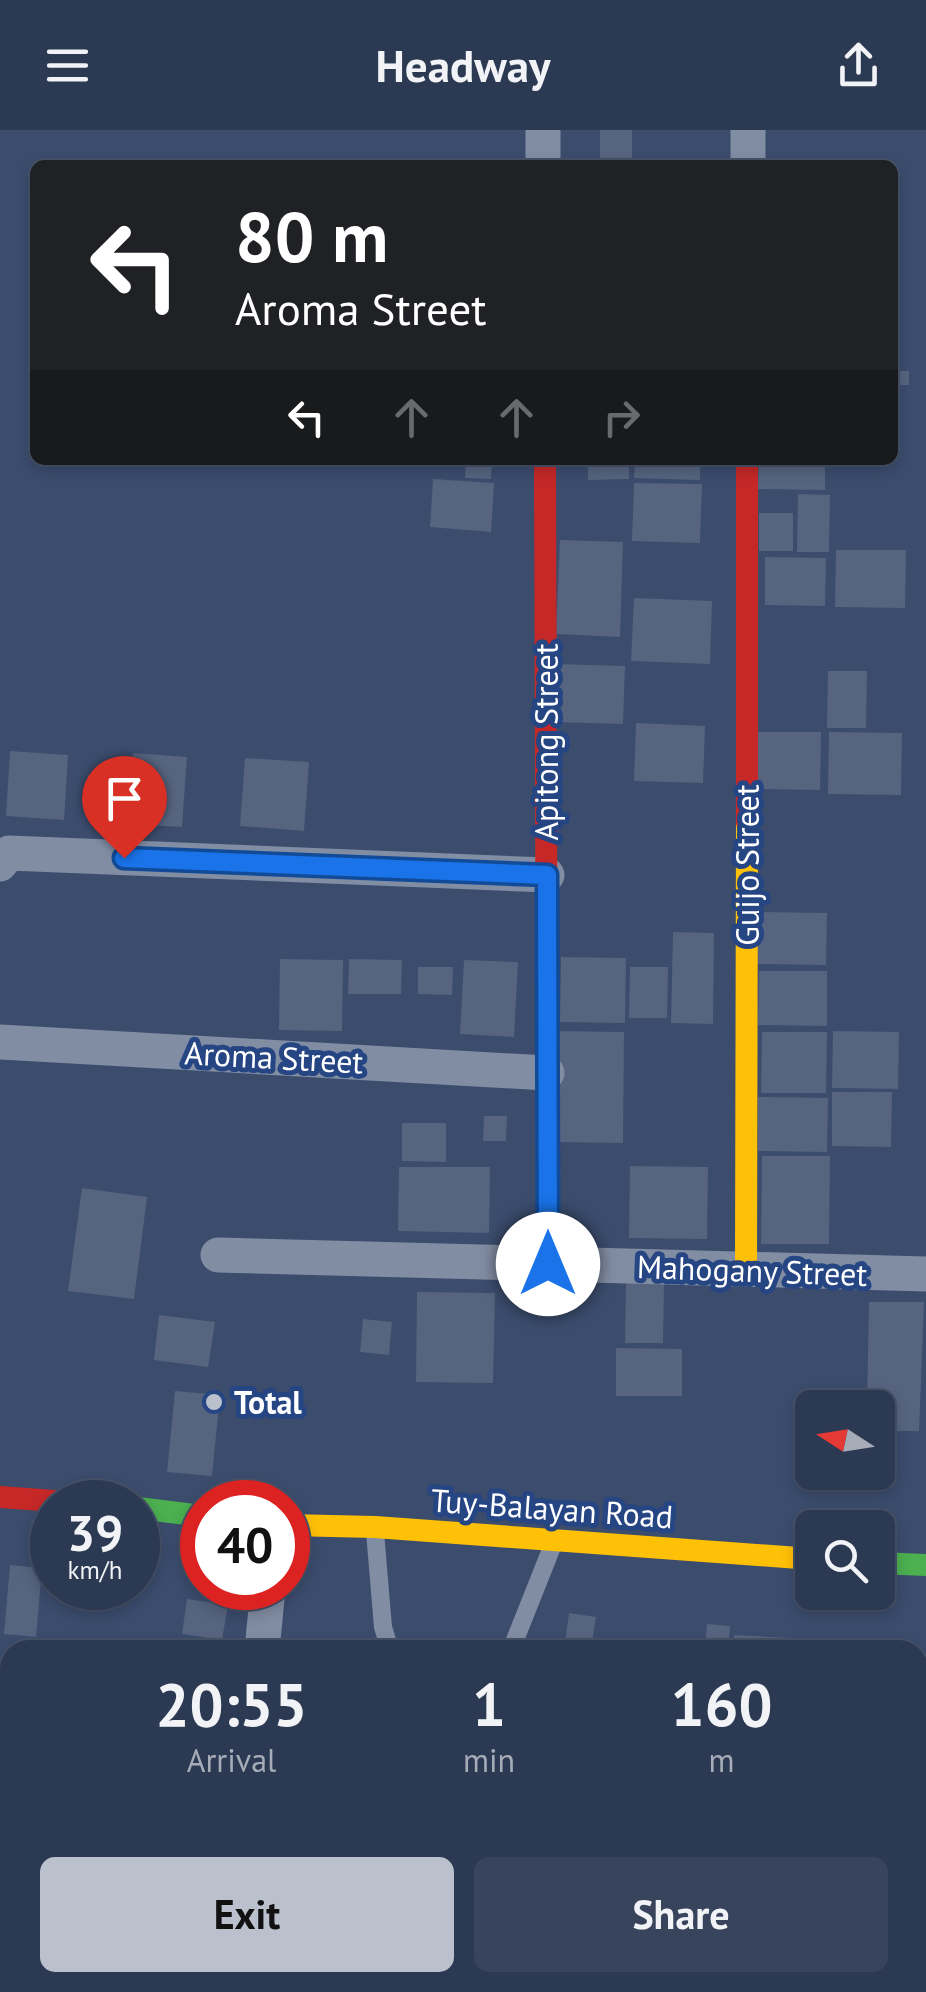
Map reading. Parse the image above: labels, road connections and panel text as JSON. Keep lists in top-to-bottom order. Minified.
{"streets":{"street":["Apitong Street","Guijo Street","Aroma Street","Mahogany Street","Tuy-Balayan Road"]},"crossings":[["Apitong Street","Aroma Street"],["Apitong Street","Mahogany Street"],["Guijo Street","Mahogany Street"]],"places":["Total"],"north":"left","page":{"header":"Headway","turn":["80 m","Aroma Street"],"speed":"39 km/h","limit":"40","eta":["20:55","Arrival","1","min","160","m"],"buttons":["Exit","Share"]}}
